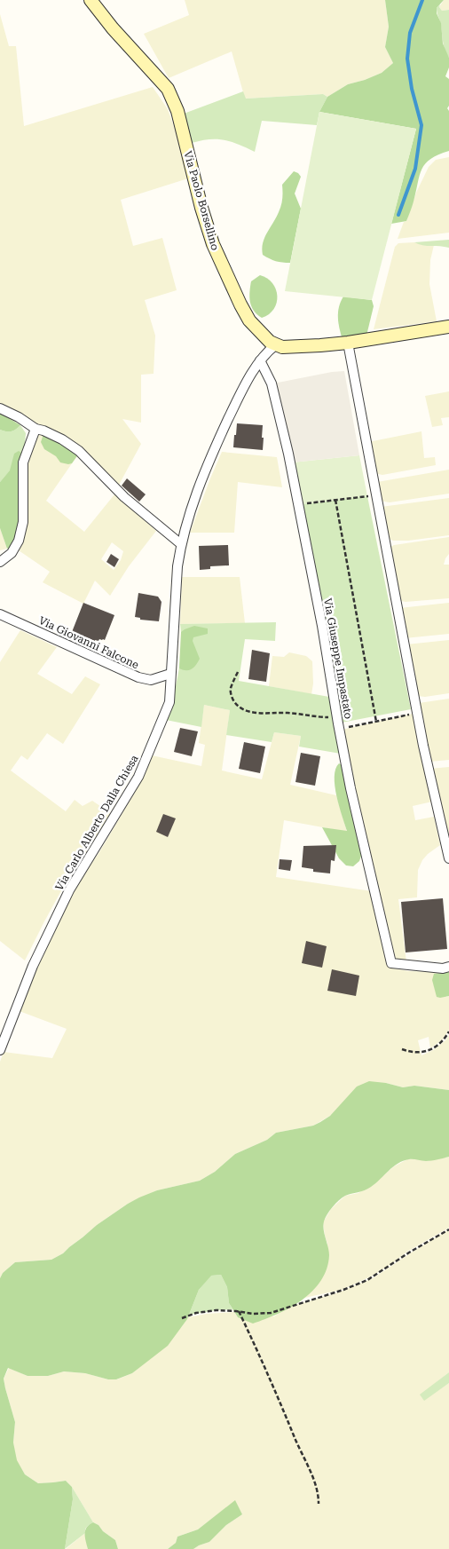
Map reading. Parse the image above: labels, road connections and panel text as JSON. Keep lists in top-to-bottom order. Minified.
{"streets":{"street":["Via Paolo Borsellino","Via Giovanni Falcone","Via Giuseppe Impastato","Via Carlo Alberto Dalla Chiesa"]},"crossings":[["Via Paolo Borsellino","Via Carlo Alberto Dalla Chiesa"],["Via Giovanni Falcone","Via Carlo Alberto Dalla Chiesa"],["Via Giuseppe Impastato","Via Carlo Alberto Dalla Chiesa"]]}
